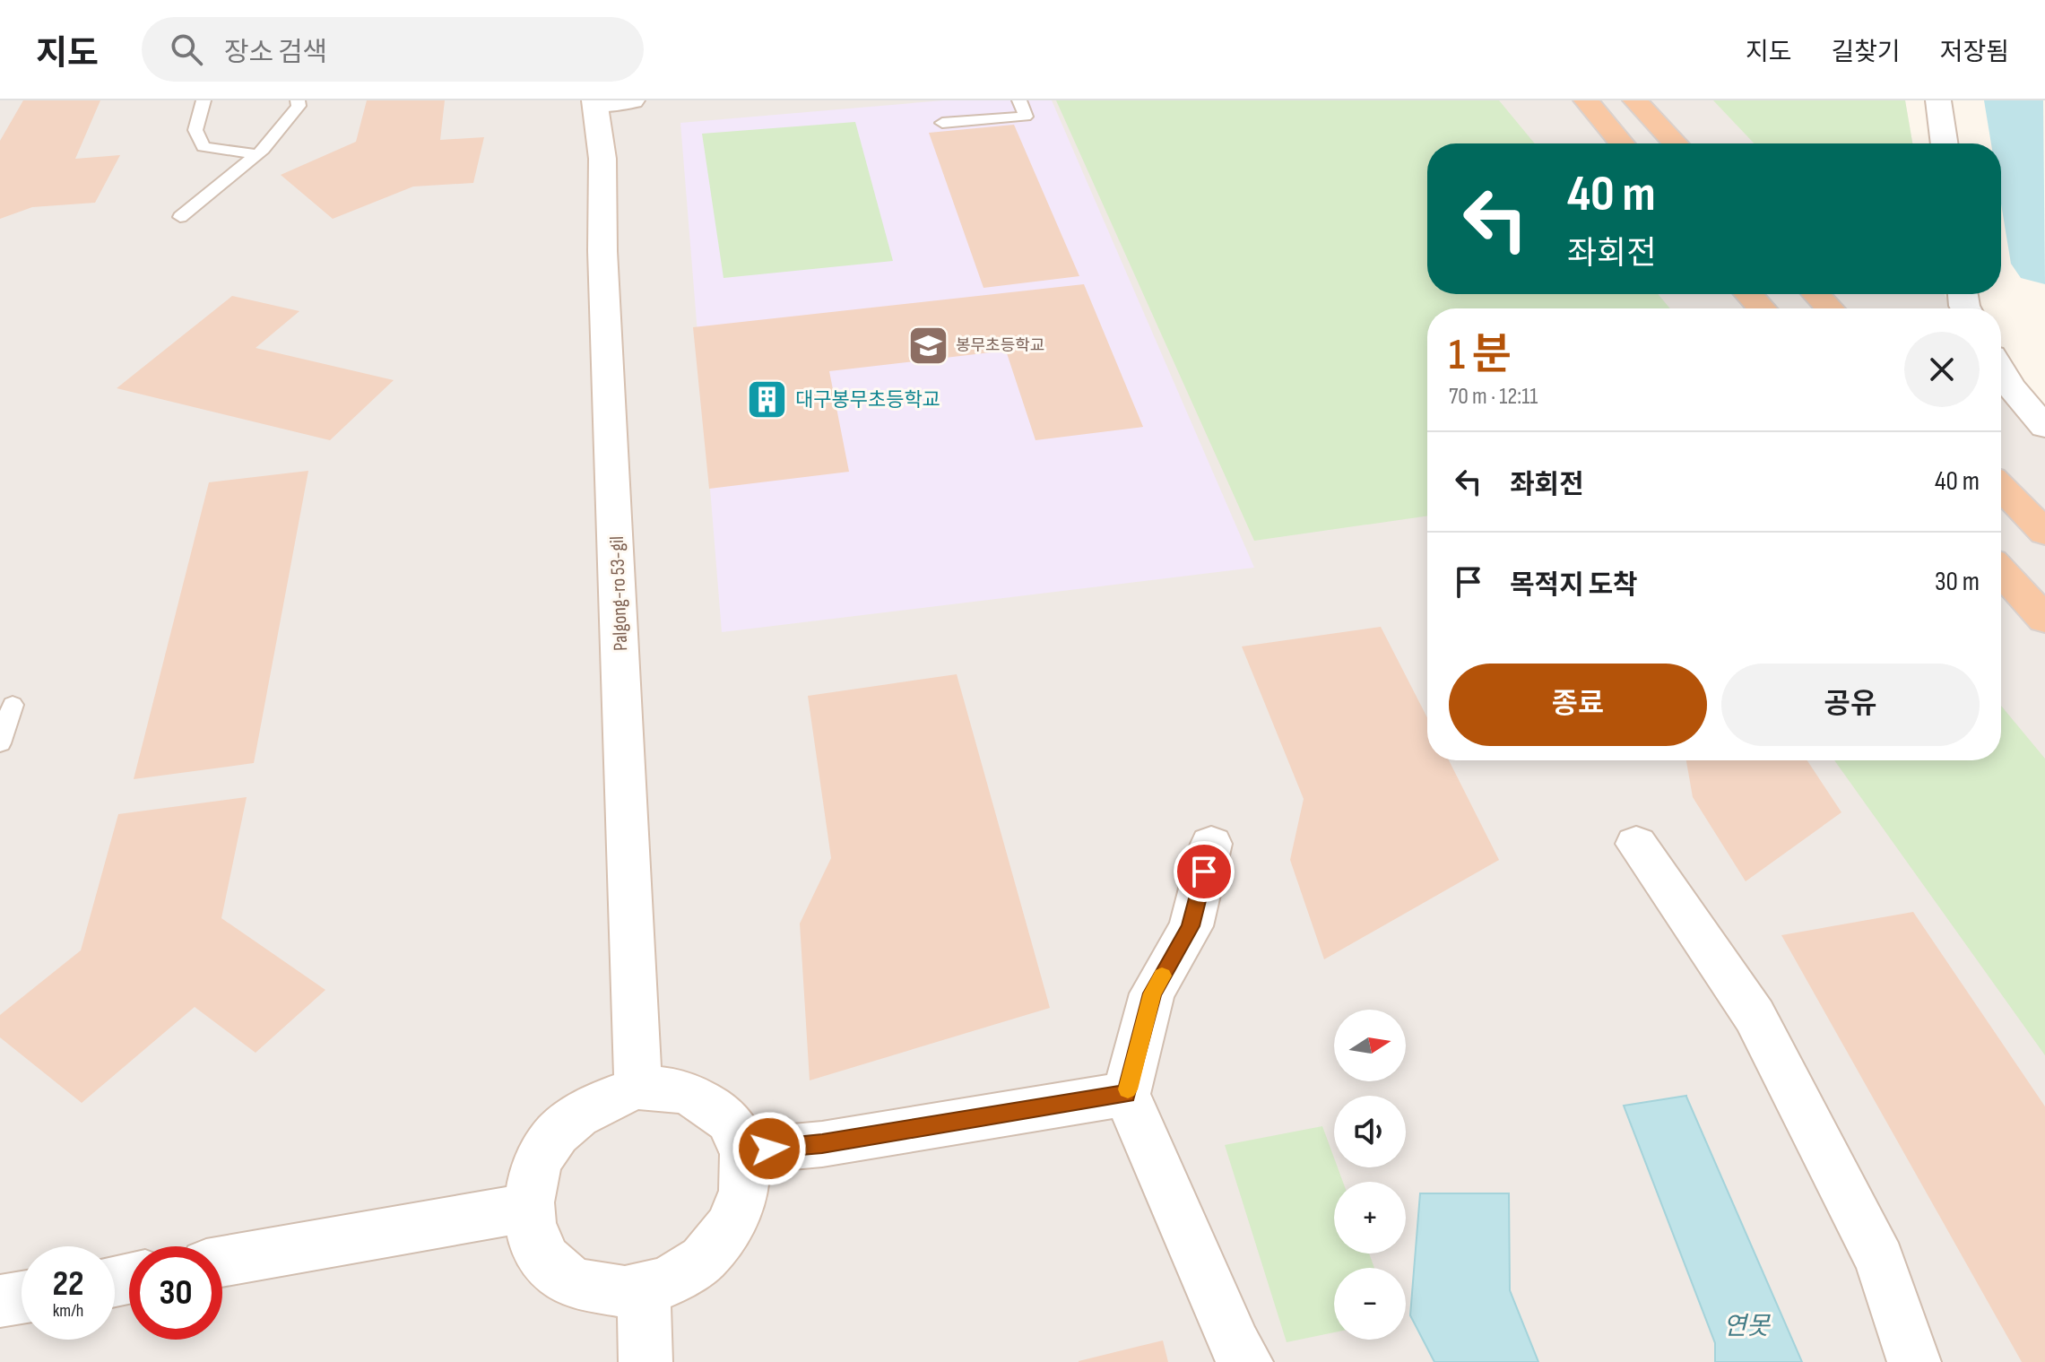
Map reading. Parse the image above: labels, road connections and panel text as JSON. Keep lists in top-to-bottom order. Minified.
{"streets":{"main road":["Palgong-ro 53-gil"]},"water":["연못"],"places":{"school or university":["봉무초등학교"],"building":["대구봉무초등학교"]},"north":"right","page":{"header":"지도","search":"장소 검색","nav":["지도","길찾기","저장됨"],"turn":["40 m","좌회전"],"heading":["1 분","70 m · 12:11"],"list":[{"name":"좌회전","value":"40 m"},{"name":"목적지 도착","value":"30 m"}],"buttons":["종료","공유"],"map_buttons":["+","−"],"speed":"22 km/h","limit":"30"}}
